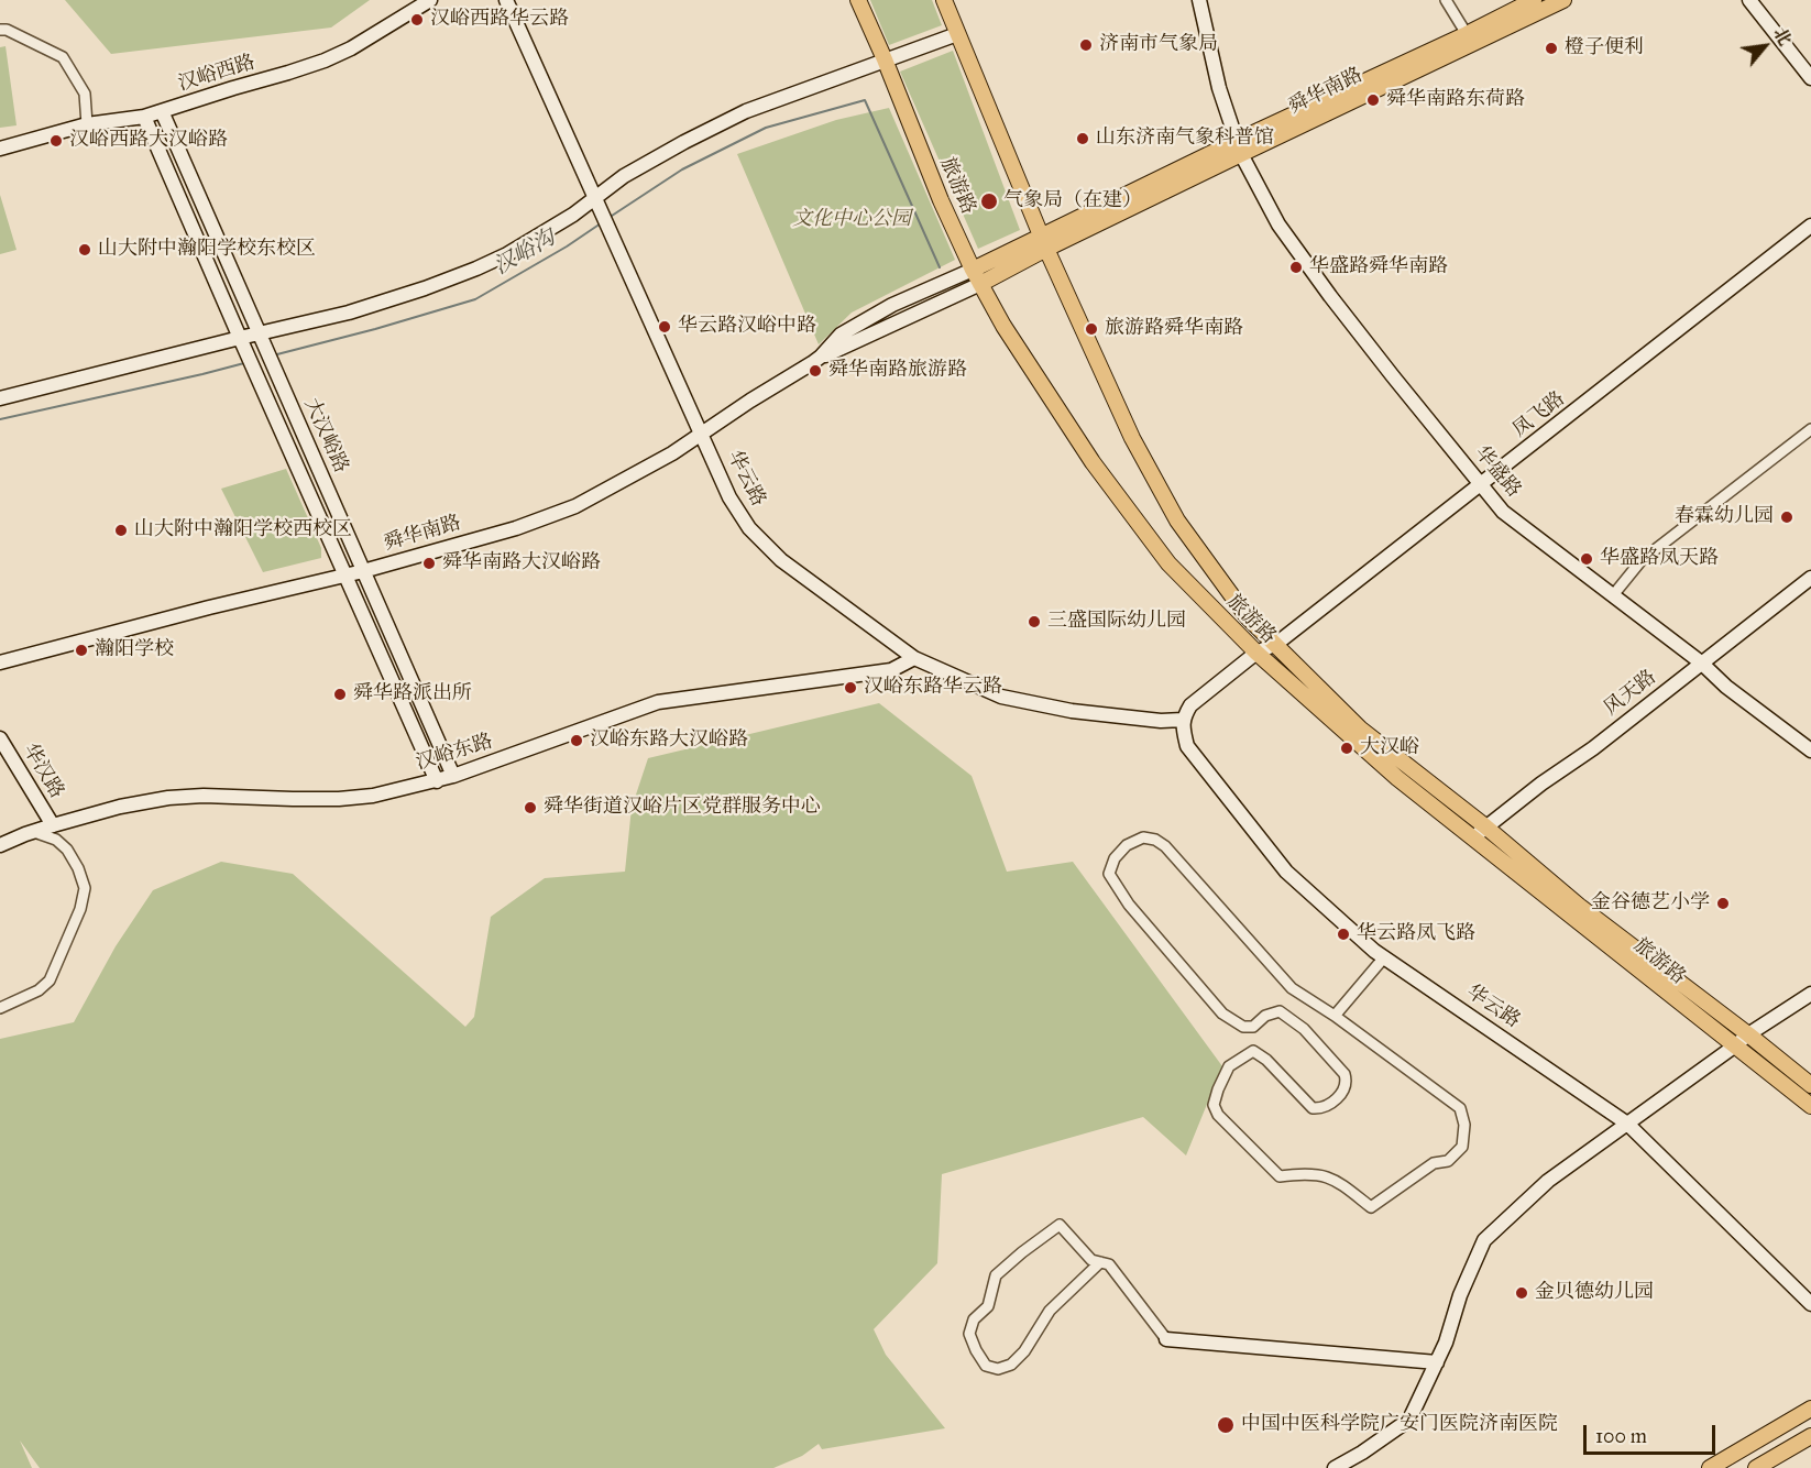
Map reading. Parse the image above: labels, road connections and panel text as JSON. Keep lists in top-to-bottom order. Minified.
{"streets":{"main road":["舜华南路","旅游路"],"street":["汉峪西路","凤飞路","大汉峪路","华盛路","华云路","风天路","汉峪东路","华汉路"]},"crossings":[["汉峪西路","大汉峪路"],["舜华南路","旅游路"],["舜华南路","大汉峪路"],["舜华南路","华盛路"],["舜华南路","华云路"],["旅游路","凤飞路"],["旅游路","风天路"],["凤飞路","华盛路"],["大汉峪路","汉峪东路"],["华盛路","风天路"],["华云路","汉峪东路"],["汉峪东路","华汉路"]],"water":["汉峪沟"],"parks":["文化中心公园"],"places":["汉峪西路华云路","济南市气象局","橙子便利","舜华南路东荷路","山东济南气象科普馆","汉峪西路大汉峪路","气象局（在建）","山大附中瀚阳学校东校区","华盛路舜华南路","华云路汉峪中路","旅游路舜华南路","舜华南路旅游路","春霖幼儿园","山大附中瀚阳学校西校区","华盛路凤天路","舜华南路大汉峪路","三盛国际幼儿园","瀚阳学校","汉峪东路华云路","舜华路派出所","汉峪东路大汉峪路","大汉峪","舜华街道汉峪片区党群服务中心","金谷德艺小学","华云路凤飞路","金贝德幼儿园","中国中医科学院广安门医院济南医院"],"scale_bar":"100 m","north":"top right"}
